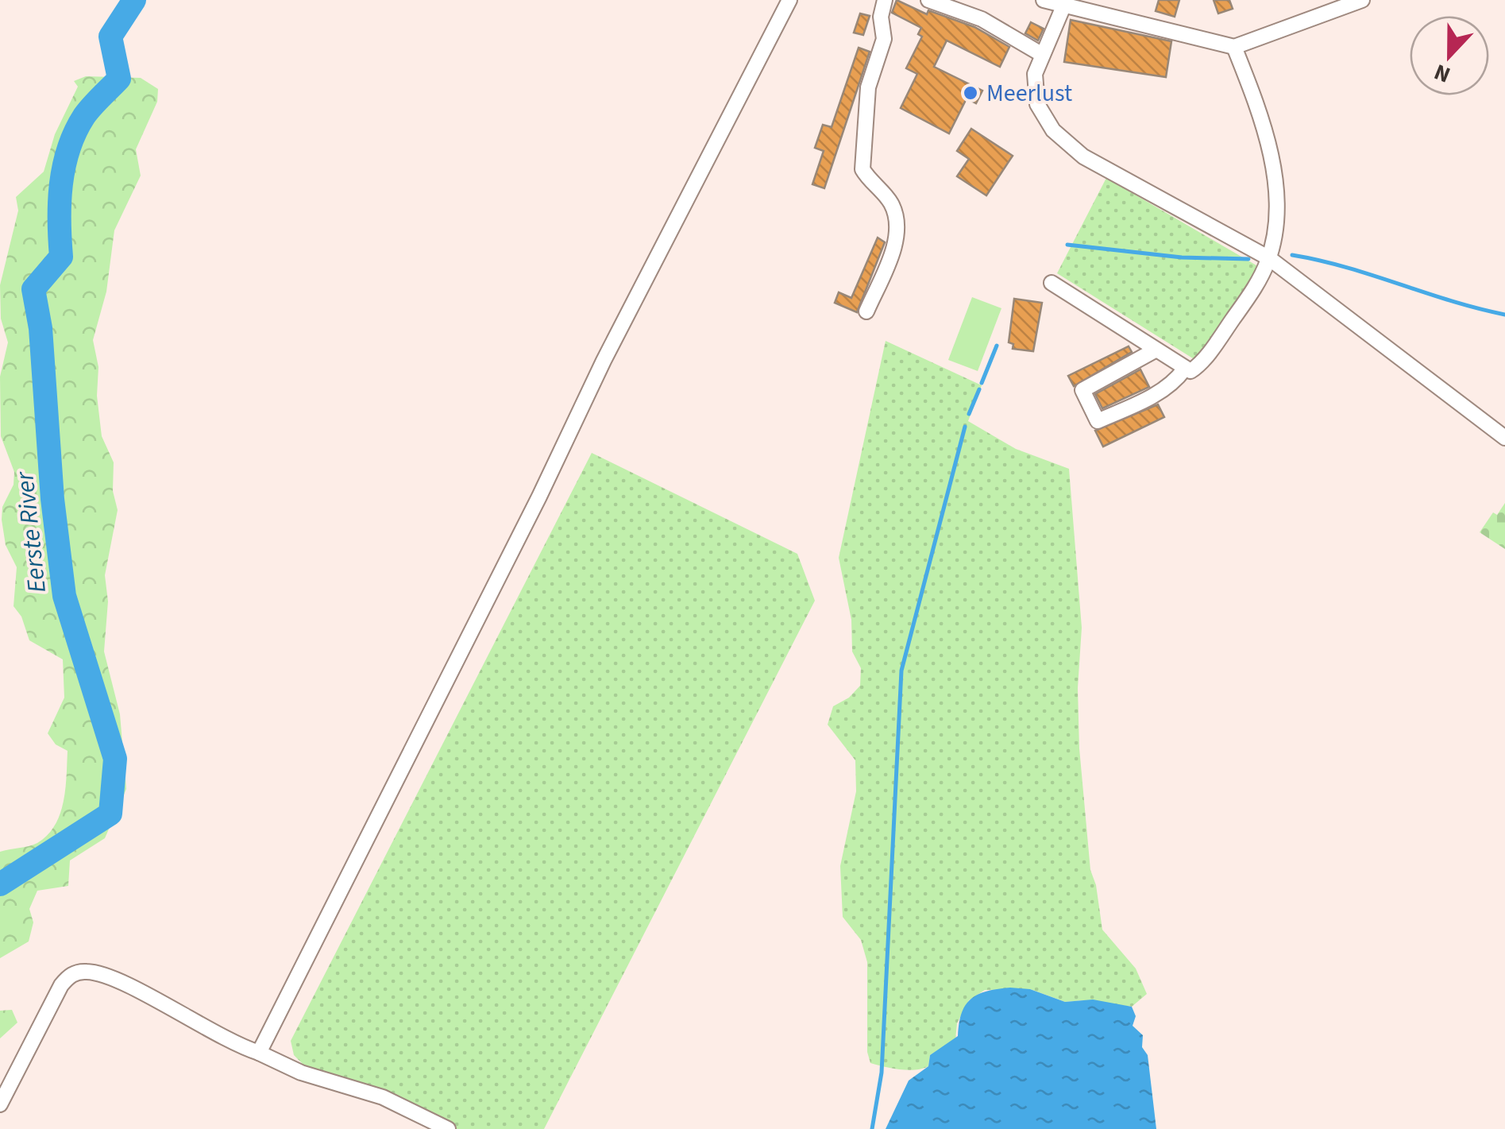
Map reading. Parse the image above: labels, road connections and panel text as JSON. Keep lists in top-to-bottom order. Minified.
{"water":["Eerste River"],"places":["Meerlust"],"north":"bottom"}
